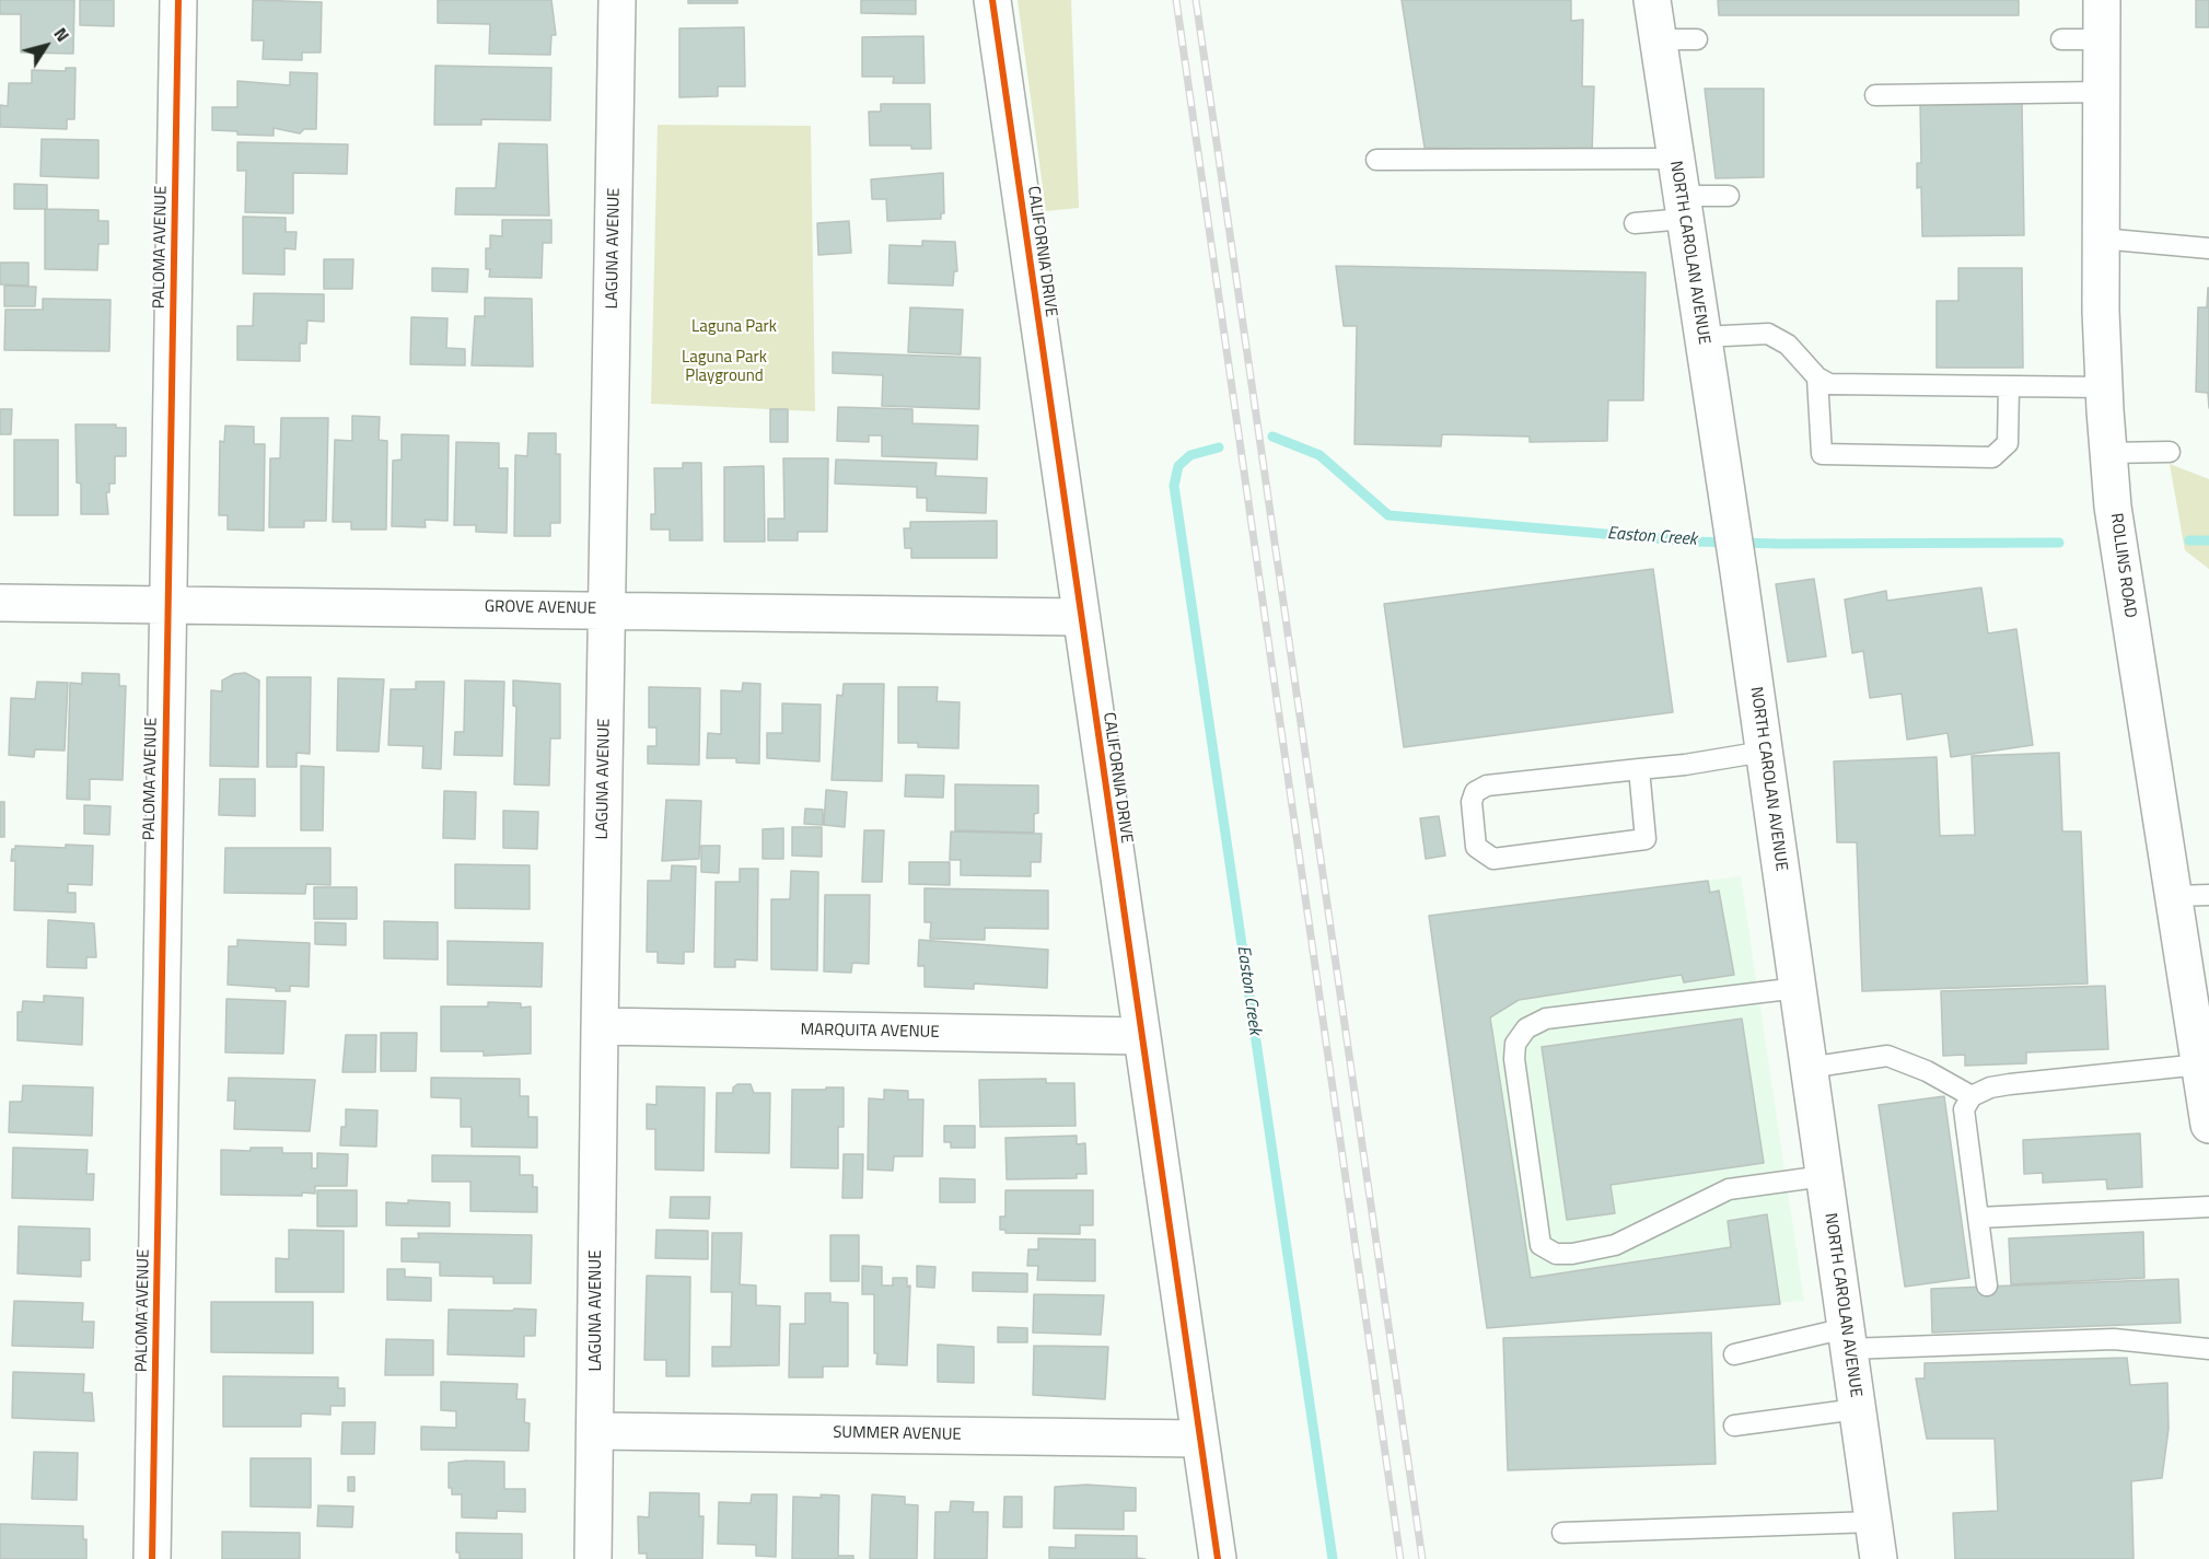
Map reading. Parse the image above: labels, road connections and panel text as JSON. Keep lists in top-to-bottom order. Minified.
{"streets":{"street":["PALOMA AVENUE","LAGUNA AVENUE","CALIFORNIA DRIVE","NORTH CAROLAN AVENUE","ROLLINS ROAD","GROVE AVENUE","MARQUITA AVENUE","SUMMER AVENUE"]},"crossings":[["PALOMA AVENUE","GROVE AVENUE"],["LAGUNA AVENUE","GROVE AVENUE"],["LAGUNA AVENUE","MARQUITA AVENUE"],["LAGUNA AVENUE","SUMMER AVENUE"],["CALIFORNIA DRIVE","GROVE AVENUE"],["CALIFORNIA DRIVE","MARQUITA AVENUE"],["CALIFORNIA DRIVE","SUMMER AVENUE"]],"water":["Easton Creek"],"parks":["Laguna Park","Laguna Park Playground"],"north":"top right"}
